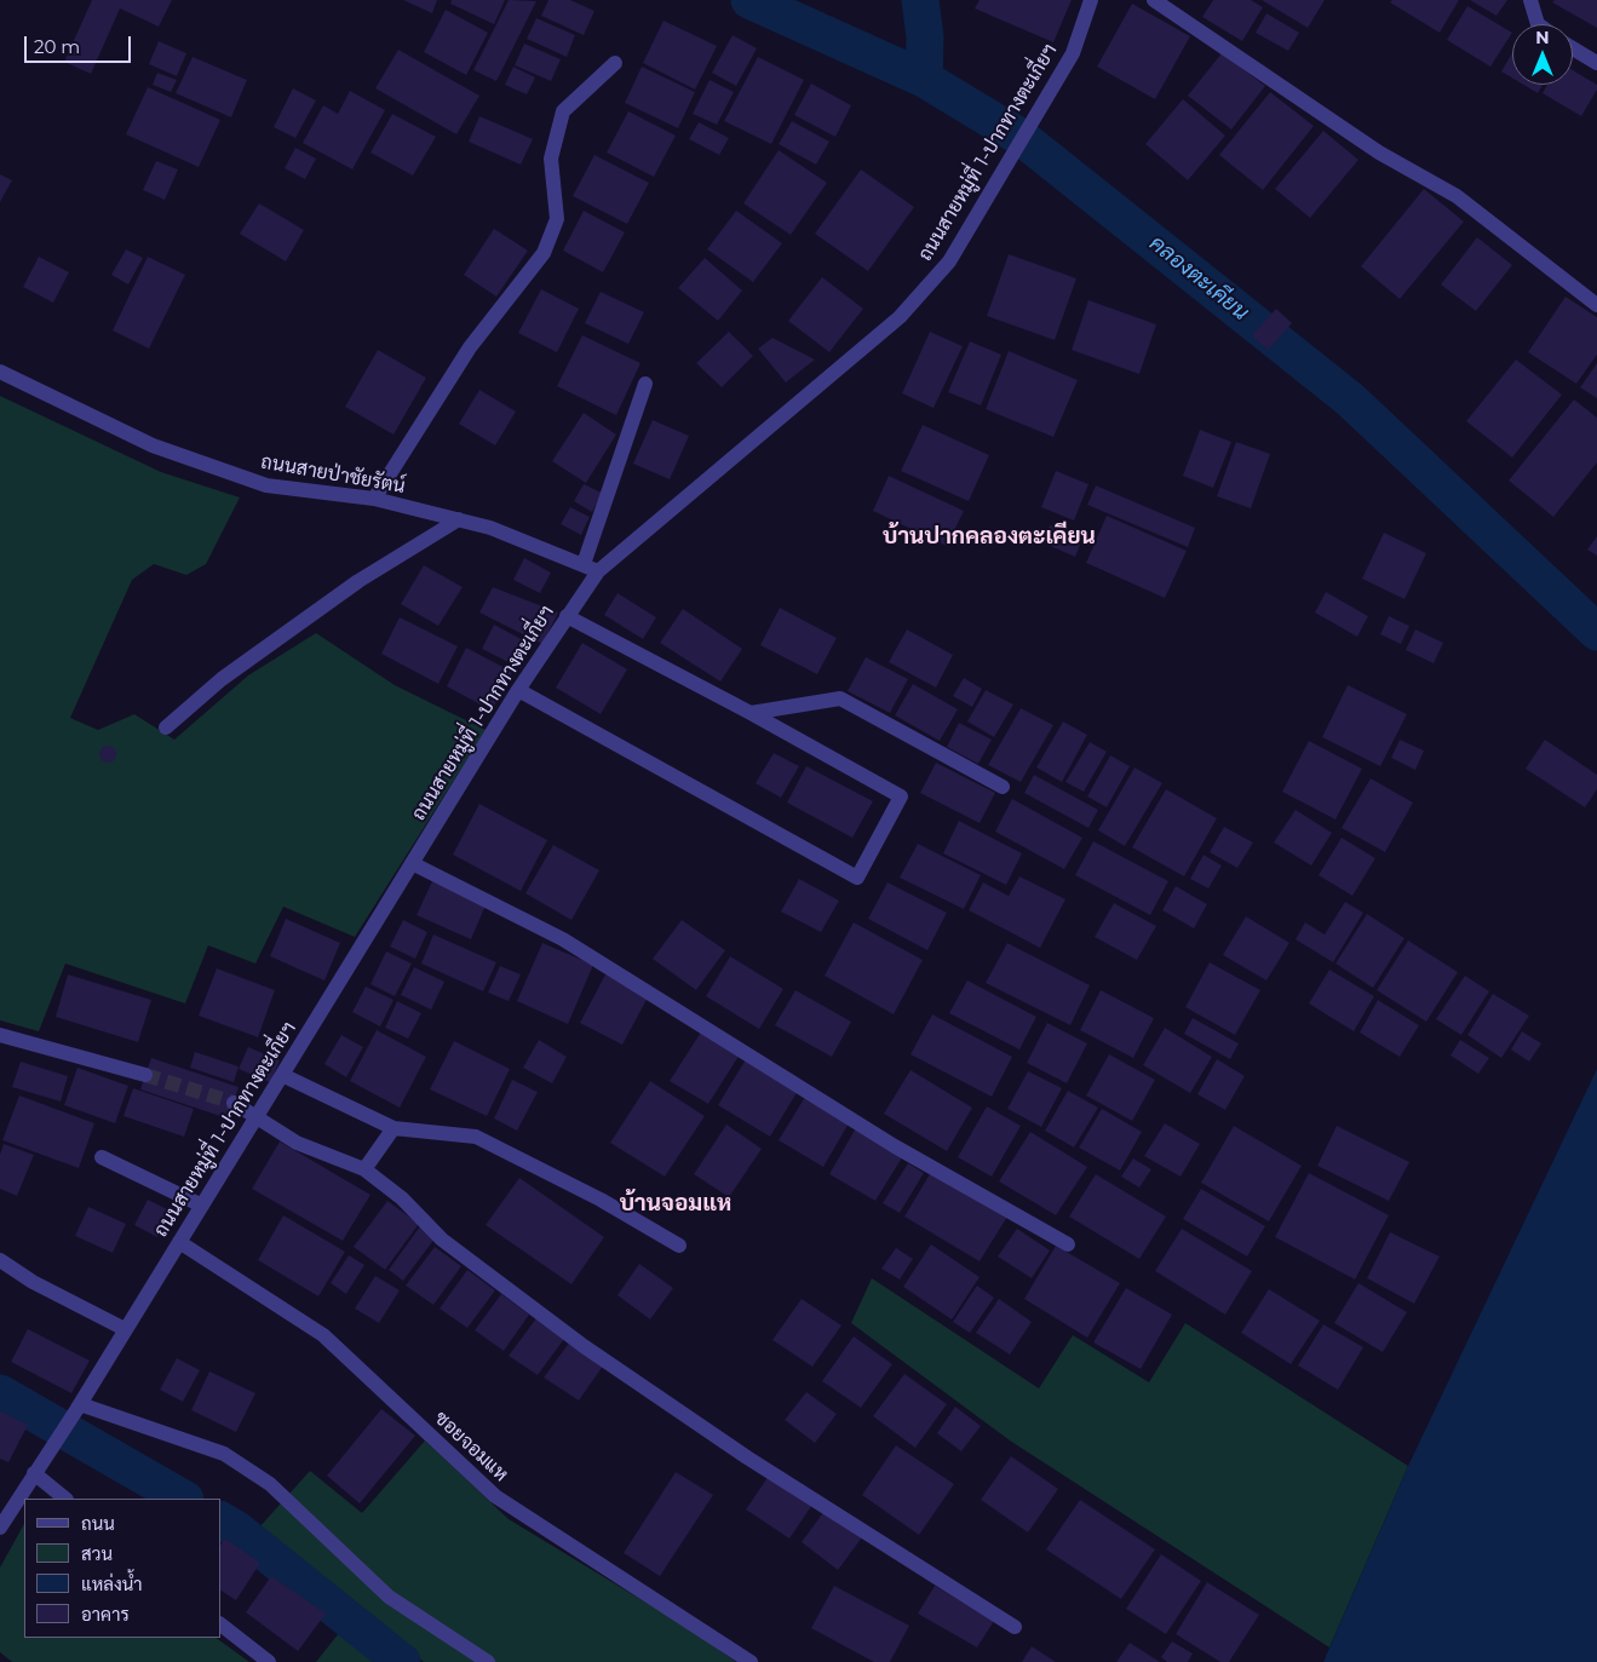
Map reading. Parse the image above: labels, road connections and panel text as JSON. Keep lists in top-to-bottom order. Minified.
{"streets":{"street":["ถนนสายหมู่ที่ 1-ปากทางตะเกี่ยฯ","ถนนสายป่าชัยรัตน์","ซอยจอมแห"]},"crossings":[["ถนนสายหมู่ที่ 1-ปากทางตะเกี่ยฯ","ถนนสายป่าชัยรัตน์"],["ถนนสายหมู่ที่ 1-ปากทางตะเกี่ยฯ","ซอยจอมแห"]],"districts":["บ้านปากคลองตะเคียน","บ้านจอมแห"],"water":["คลองตะเคียน"],"legend":["ถนน","สวน","แหล่งน้ำ","อาคาร"],"scale_bar":"20 m","north":"top"}
